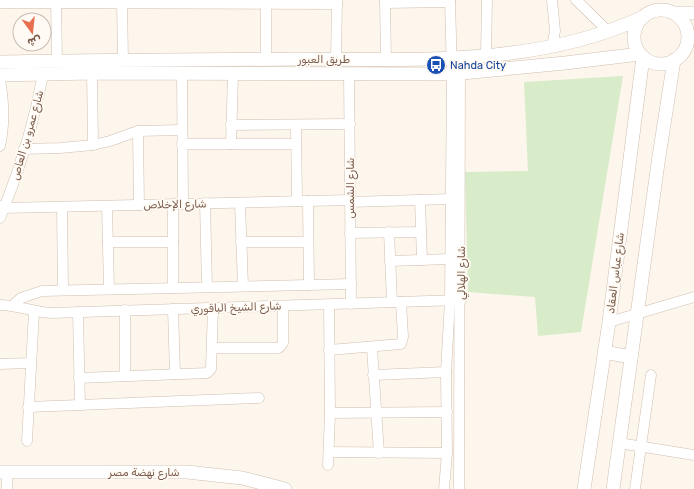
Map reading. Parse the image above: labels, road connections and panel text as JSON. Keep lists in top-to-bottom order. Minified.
{"streets":{"street":["طريق العبور","شارع عمرو بن العاص","شارع الشمس","شارع الإخلاص","شارع الهلالي","شارع عباس العقاد","شارع الشيخ الباقوري","شارع نهضة مصر"]},"crossings":[["طريق العبور","شارع عمرو بن العاص"],["طريق العبور","شارع الشمس"],["طريق العبور","شارع الهلالي"],["طريق العبور","شارع عباس العقاد"],["شارع عمرو بن العاص","شارع الإخلاص"],["شارع الشمس","شارع الإخلاص"],["شارع الشمس","شارع الشيخ الباقوري"],["شارع الإخلاص","شارع الهلالي"],["شارع الهلالي","شارع الشيخ الباقوري"]],"places":{"bus stop":["Nahda City"]},"north":"bottom"}
